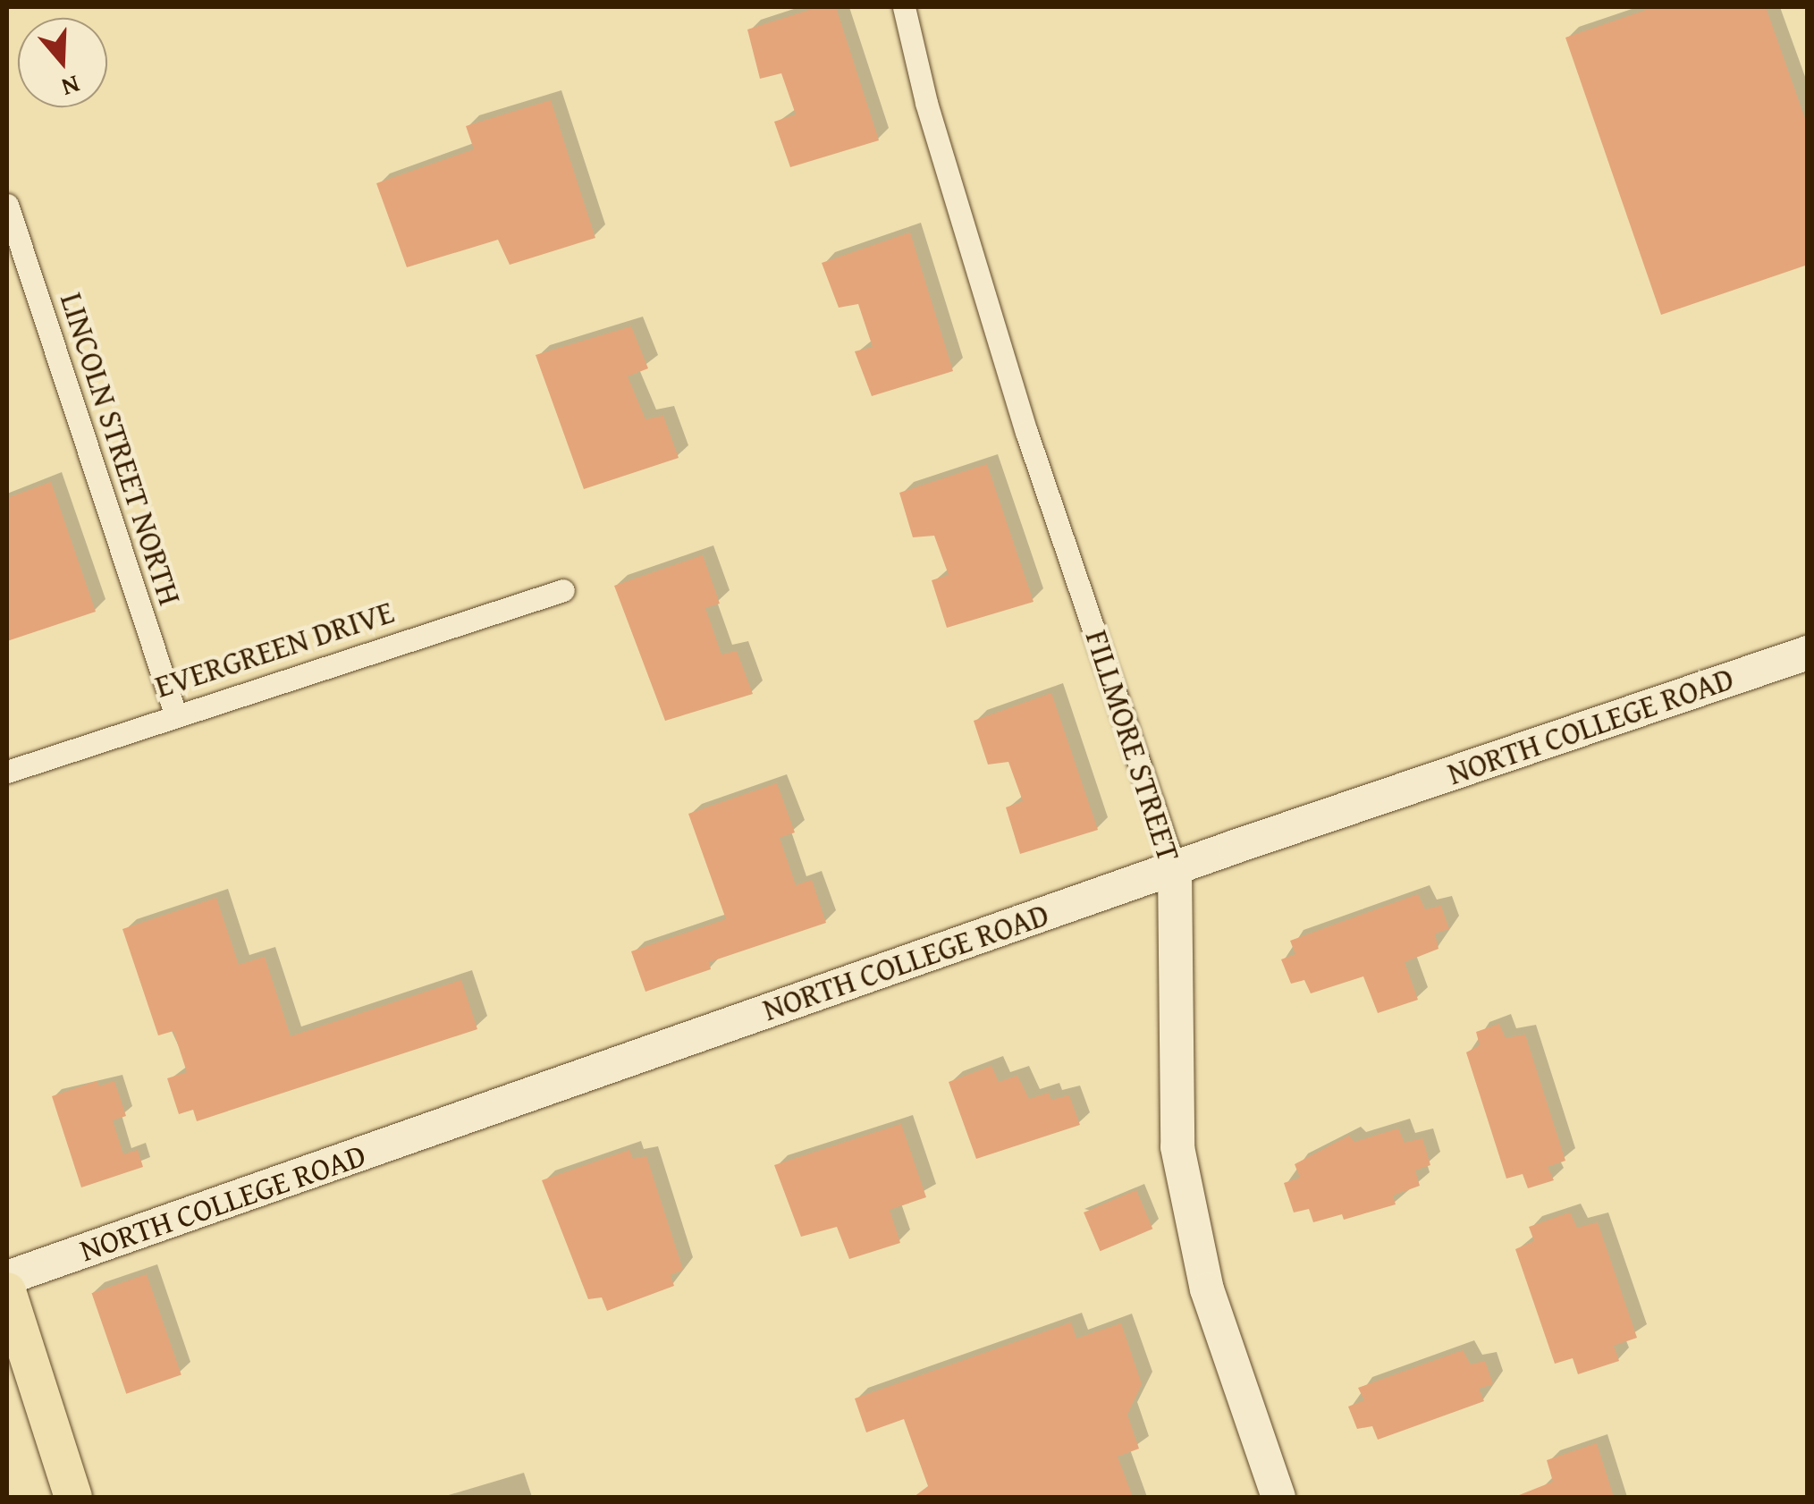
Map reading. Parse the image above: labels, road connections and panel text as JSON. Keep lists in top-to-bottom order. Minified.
{"streets":{"main road":["NORTH COLLEGE ROAD","FILLMORE STREET"],"street":["LINCOLN STREET NORTH","EVERGREEN DRIVE"]},"crossings":[["LINCOLN STREET NORTH","EVERGREEN DRIVE"],["NORTH COLLEGE ROAD","FILLMORE STREET"]],"north":"bottom"}
